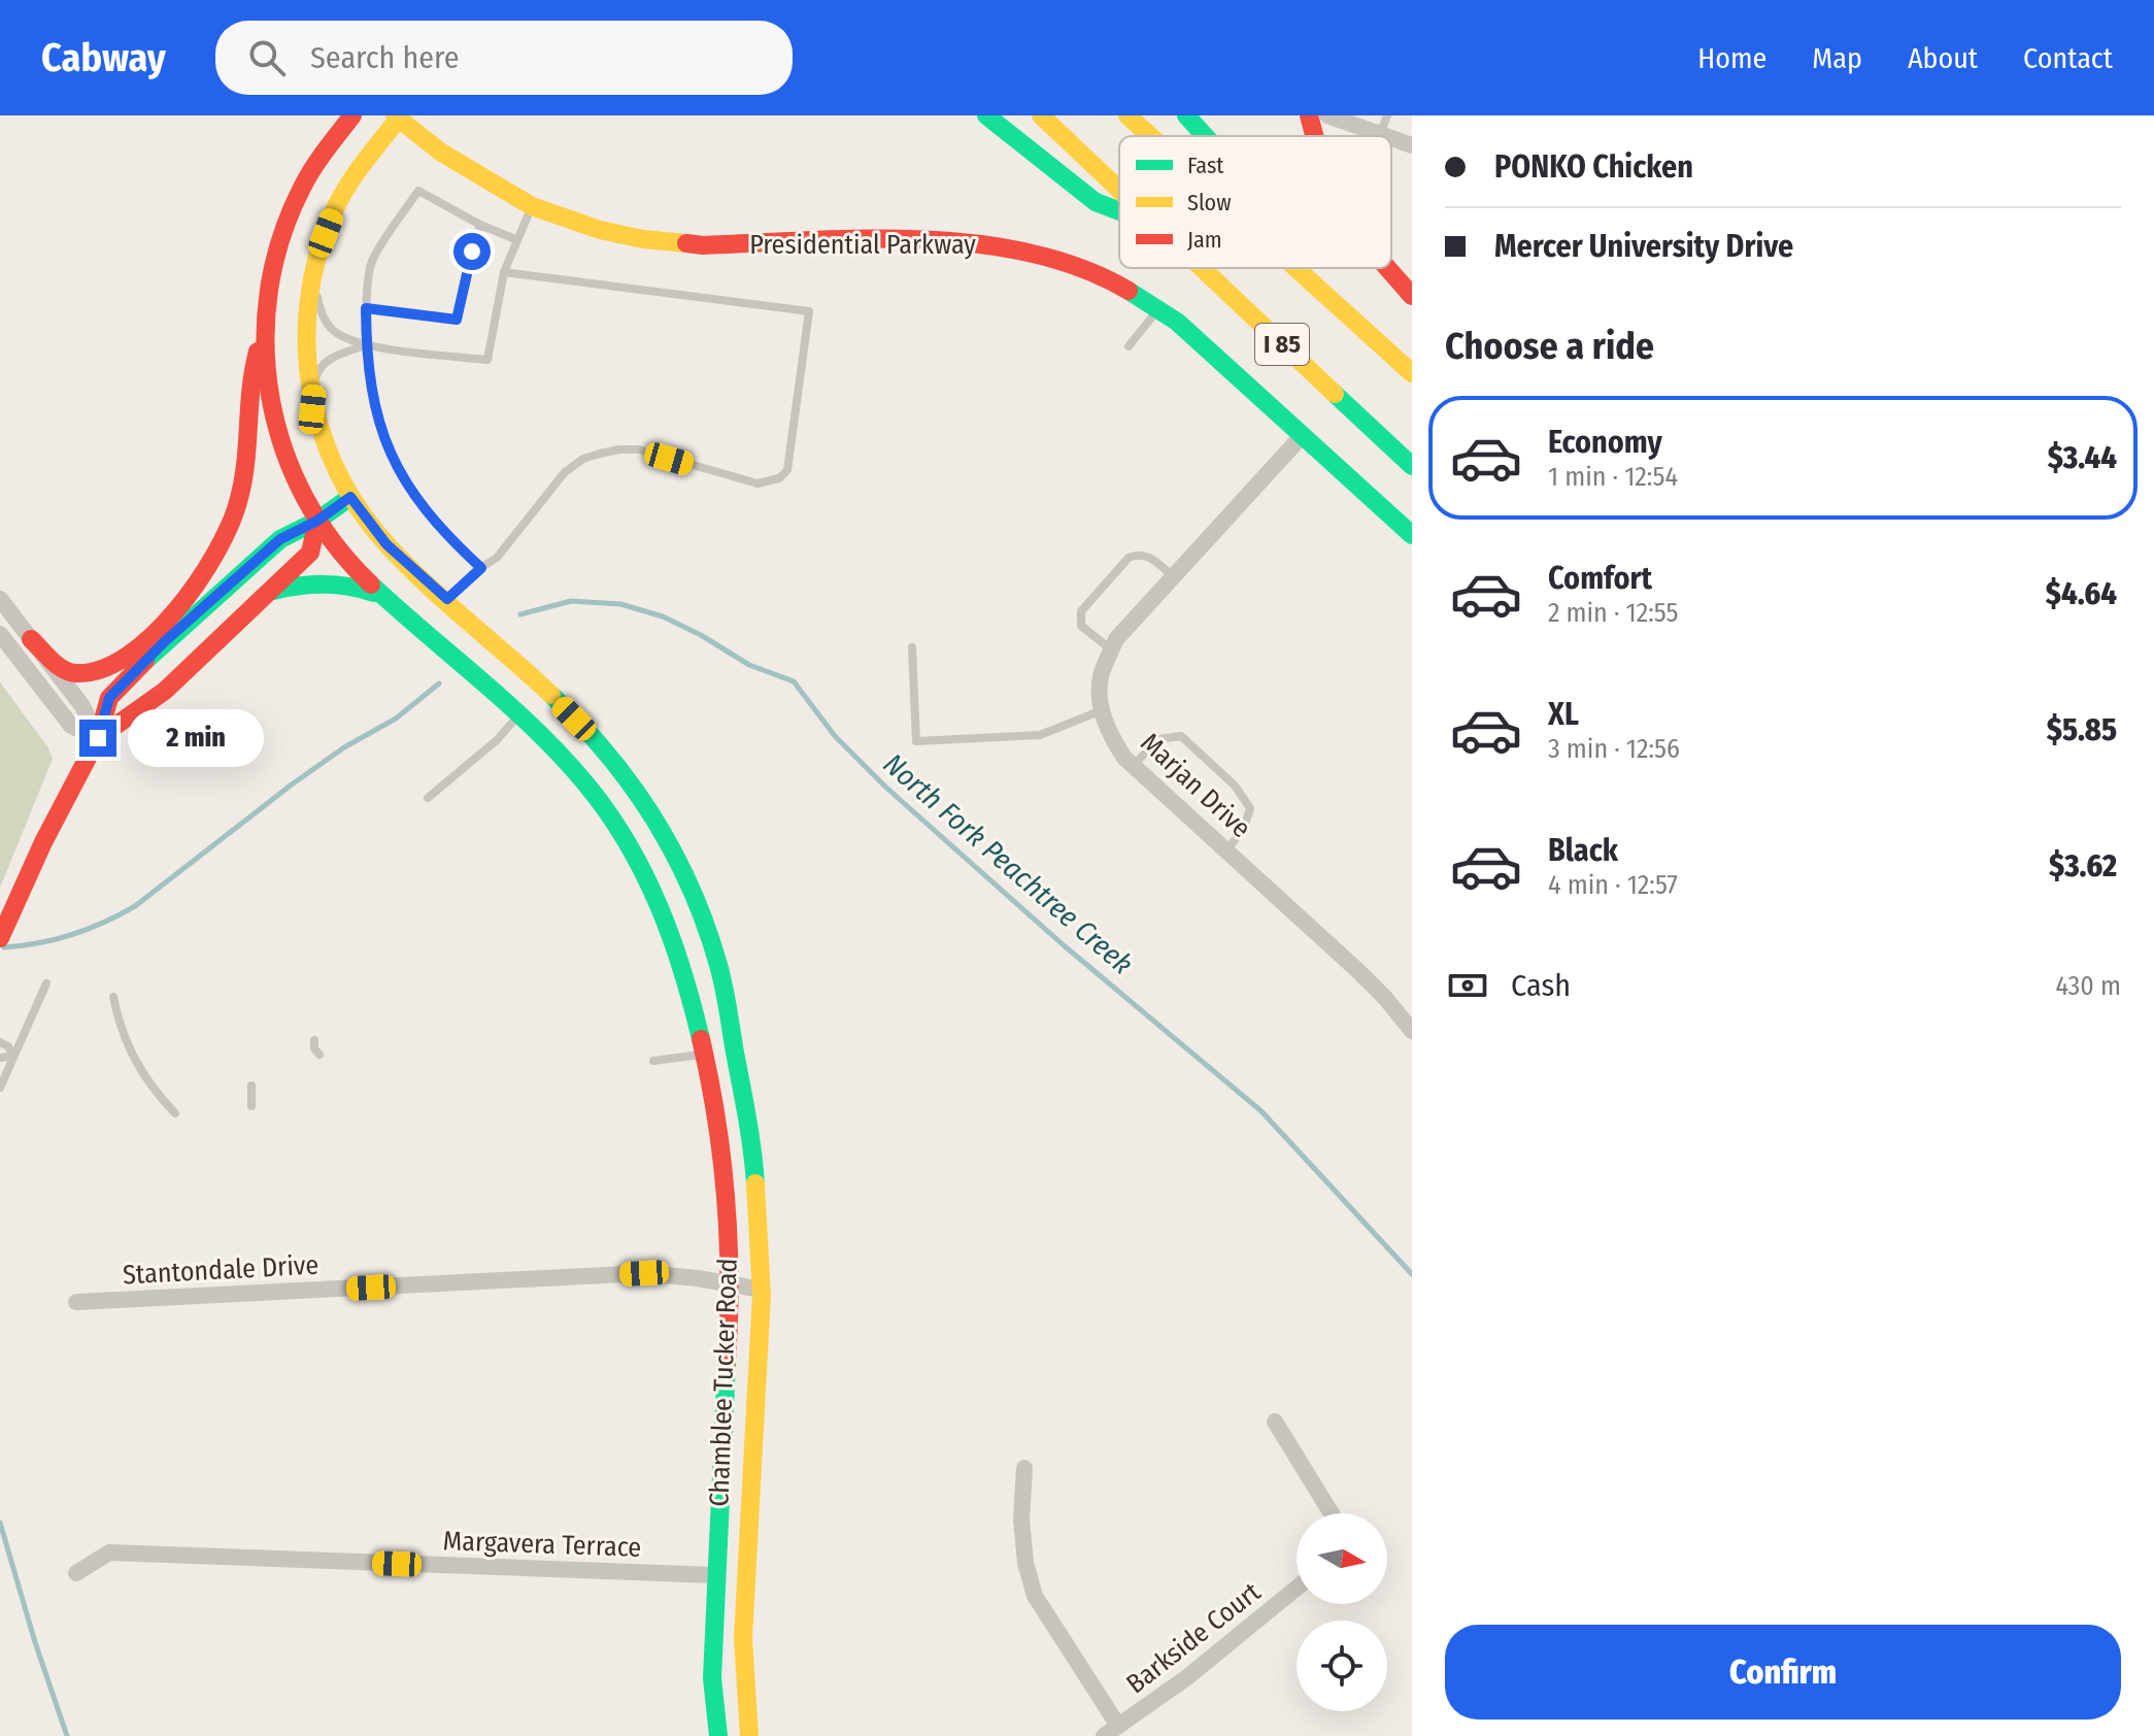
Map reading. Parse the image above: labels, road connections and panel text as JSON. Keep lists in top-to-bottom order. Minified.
{"streets":{"main road":["Presidential Parkway","I 85","Chamblee Tucker Road"],"street":["Marjan Drive","Stantondale Drive","Margavera Terrace","Barkside Court"]},"crossings":[["Presidential Parkway","Marjan Drive"],["Presidential Parkway","Chamblee Tucker Road"],["Stantondale Drive","Chamblee Tucker Road"],["Chamblee Tucker Road","Margavera Terrace"]],"water":["North Fork Peachtree Creek"],"legend":["Fast","Slow","Jam"],"north":"right","page":{"header":"Cabway","search":"Search here","nav":["Home","Map","About","Contact"],"banner":["PONKO Chicken","Mercer University Drive"],"heading":"Choose a ride","list":[{"name":"Economy","note":"1 min · 12:54","value":"$3.44"},{"name":"Comfort","note":"2 min · 12:55","value":"$4.64"},{"name":"XL","note":"3 min · 12:56","value":"$5.85"},{"name":"Black","note":"4 min · 12:57","value":"$3.62"}],"bubble":"2 min","pay":["Cash","430 m"],"buttons":"Confirm"}}
